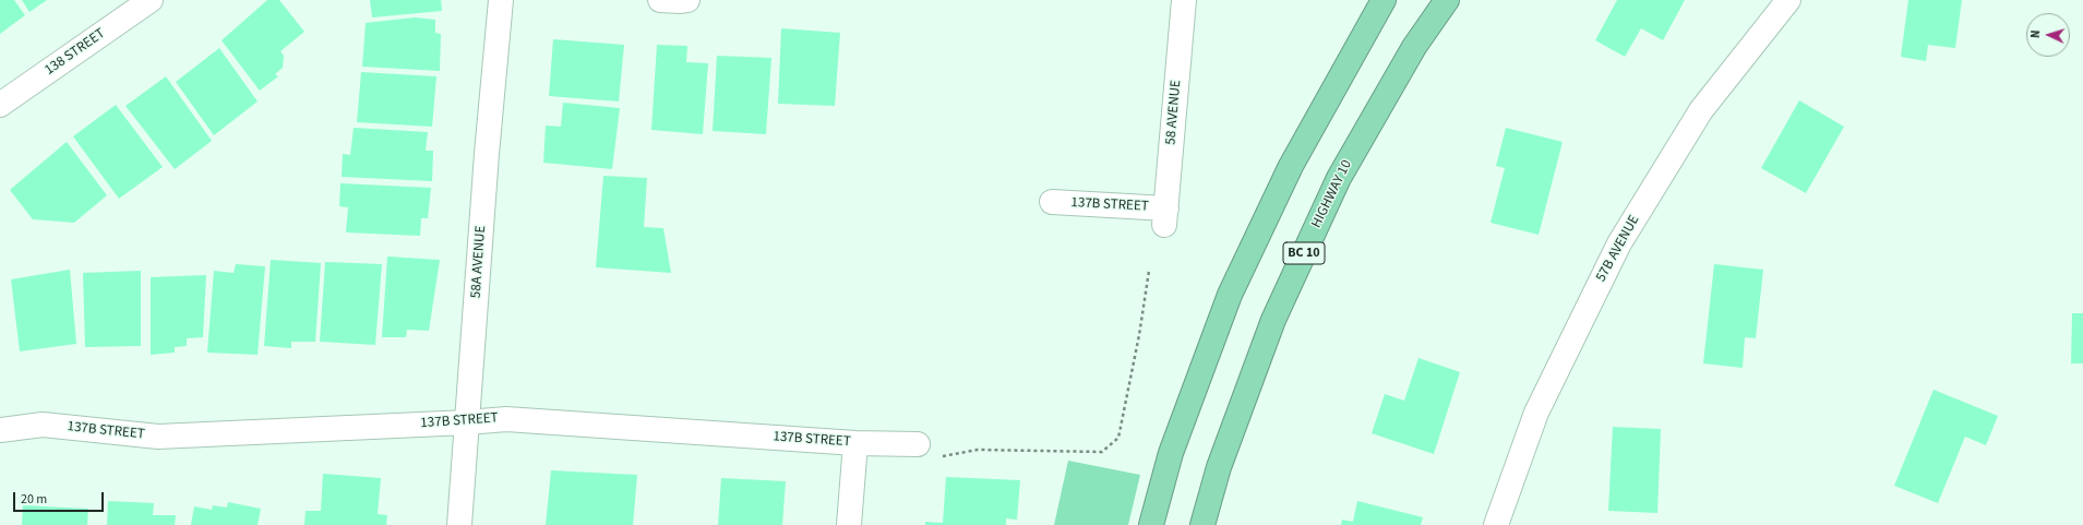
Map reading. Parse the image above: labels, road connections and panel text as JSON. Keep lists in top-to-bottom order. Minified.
{"streets":{"highway":["HIGHWAY 10","BC 10"],"street":["138 STREET","58 AVENUE","137B STREET","57B AVENUE","58A AVENUE"]},"crossings":[["58 AVENUE","137B STREET"],["137B STREET","58A AVENUE"]],"scale_bar":"20 m","north":"left"}
